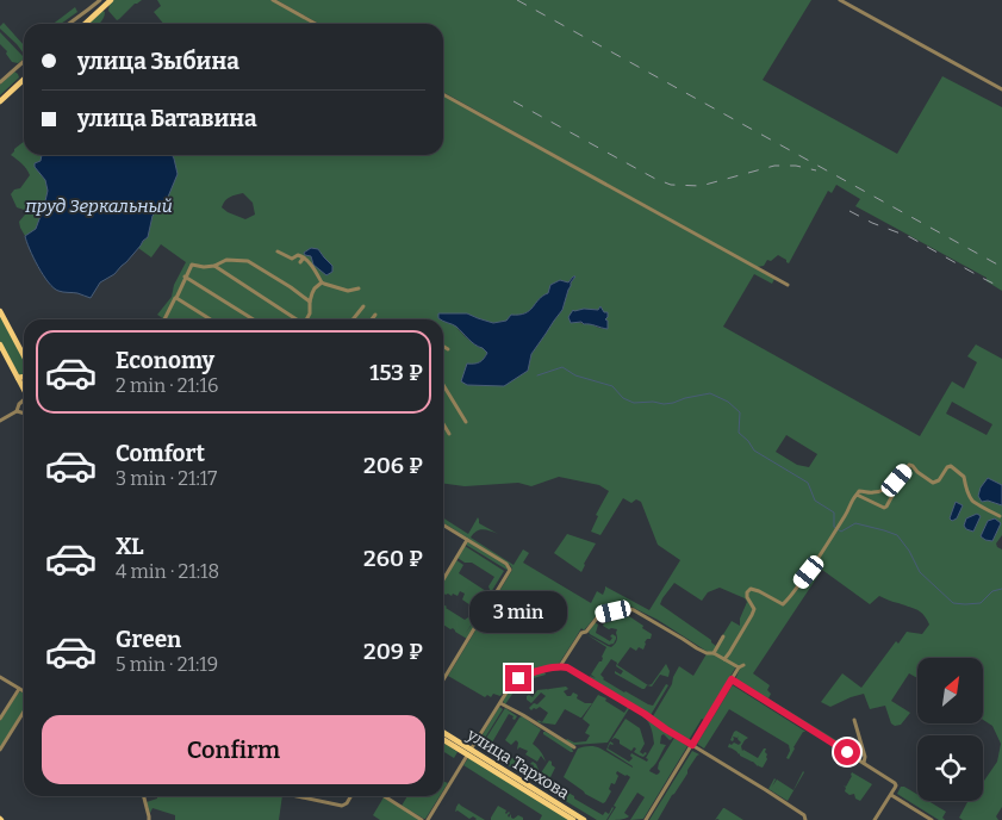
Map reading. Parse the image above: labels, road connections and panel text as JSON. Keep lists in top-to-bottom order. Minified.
{"streets":{"main road":["улица Тархова"]},"water":["пруд Зеркальный"],"north":"top right","page":{"banner":["улица Зыбина","улица Батавина"],"list":[{"name":"Economy","note":"2 min · 21:16","value":"153 ₽"},{"name":"Comfort","note":"3 min · 21:17","value":"206 ₽"},{"name":"XL","note":"4 min · 21:18","value":"260 ₽"},{"name":"Green","note":"5 min · 21:19","value":"209 ₽"}],"bubble":"3 min","buttons":"Confirm"}}
